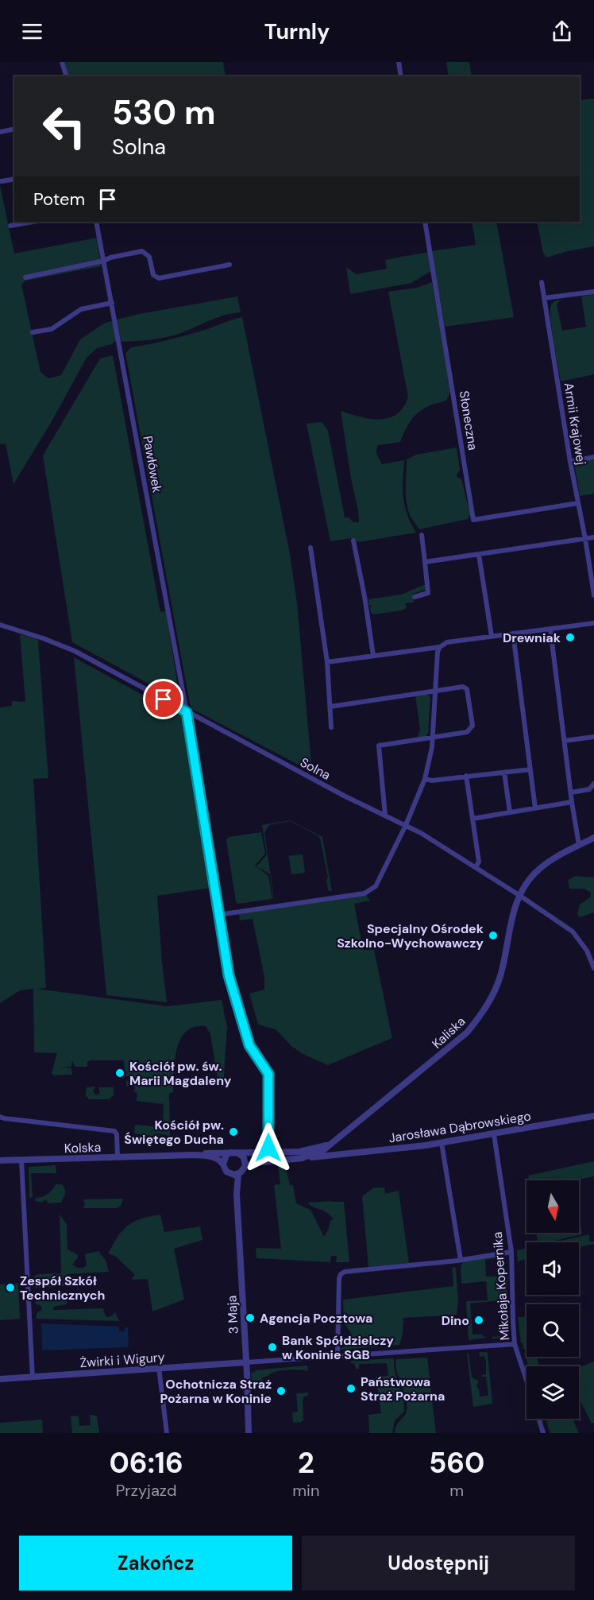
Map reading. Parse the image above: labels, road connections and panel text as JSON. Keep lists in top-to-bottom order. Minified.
{"streets":{"street":["Słoneczna","Armii Krajowej","Pawłówek","Solna","Kaliska","Jarosława Dąbrowskiego","Kolska","Mikołaja Kopernika","3 Maja","Żwirki i Wigury"]},"crossings":[["Słoneczna","Armii Krajowej"],["Pawłówek","Solna"],["Solna","Kaliska"],["Kaliska","Jarosława Dąbrowskiego"],["Jarosława Dąbrowskiego","Kolska"],["Jarosława Dąbrowskiego","Mikołaja Kopernika"],["Jarosława Dąbrowskiego","3 Maja"],["Kolska","3 Maja"],["3 Maja","Żwirki i Wigury"]],"places":["Drewniak","Specjalny Ośrodek Szkolno-Wychowawczy","Kościół pw. św. Marii Magdaleny","Kościół pw. Świętego Ducha","Zespół Szkół Technicznych","Agencja Pocztowa","Dino","Bank Spółdzielczy w Koninie SGB","Państwowa Straż Pożarna","Ochotnicza Straż Pożarna w Koninie"],"north":"bottom","page":{"header":"Turnly","turn":["530 m","Solna"],"then":"Potem","eta":["06:16","Przyjazd","2","min","560","m"],"buttons":["Zakończ","Udostępnij"]}}
